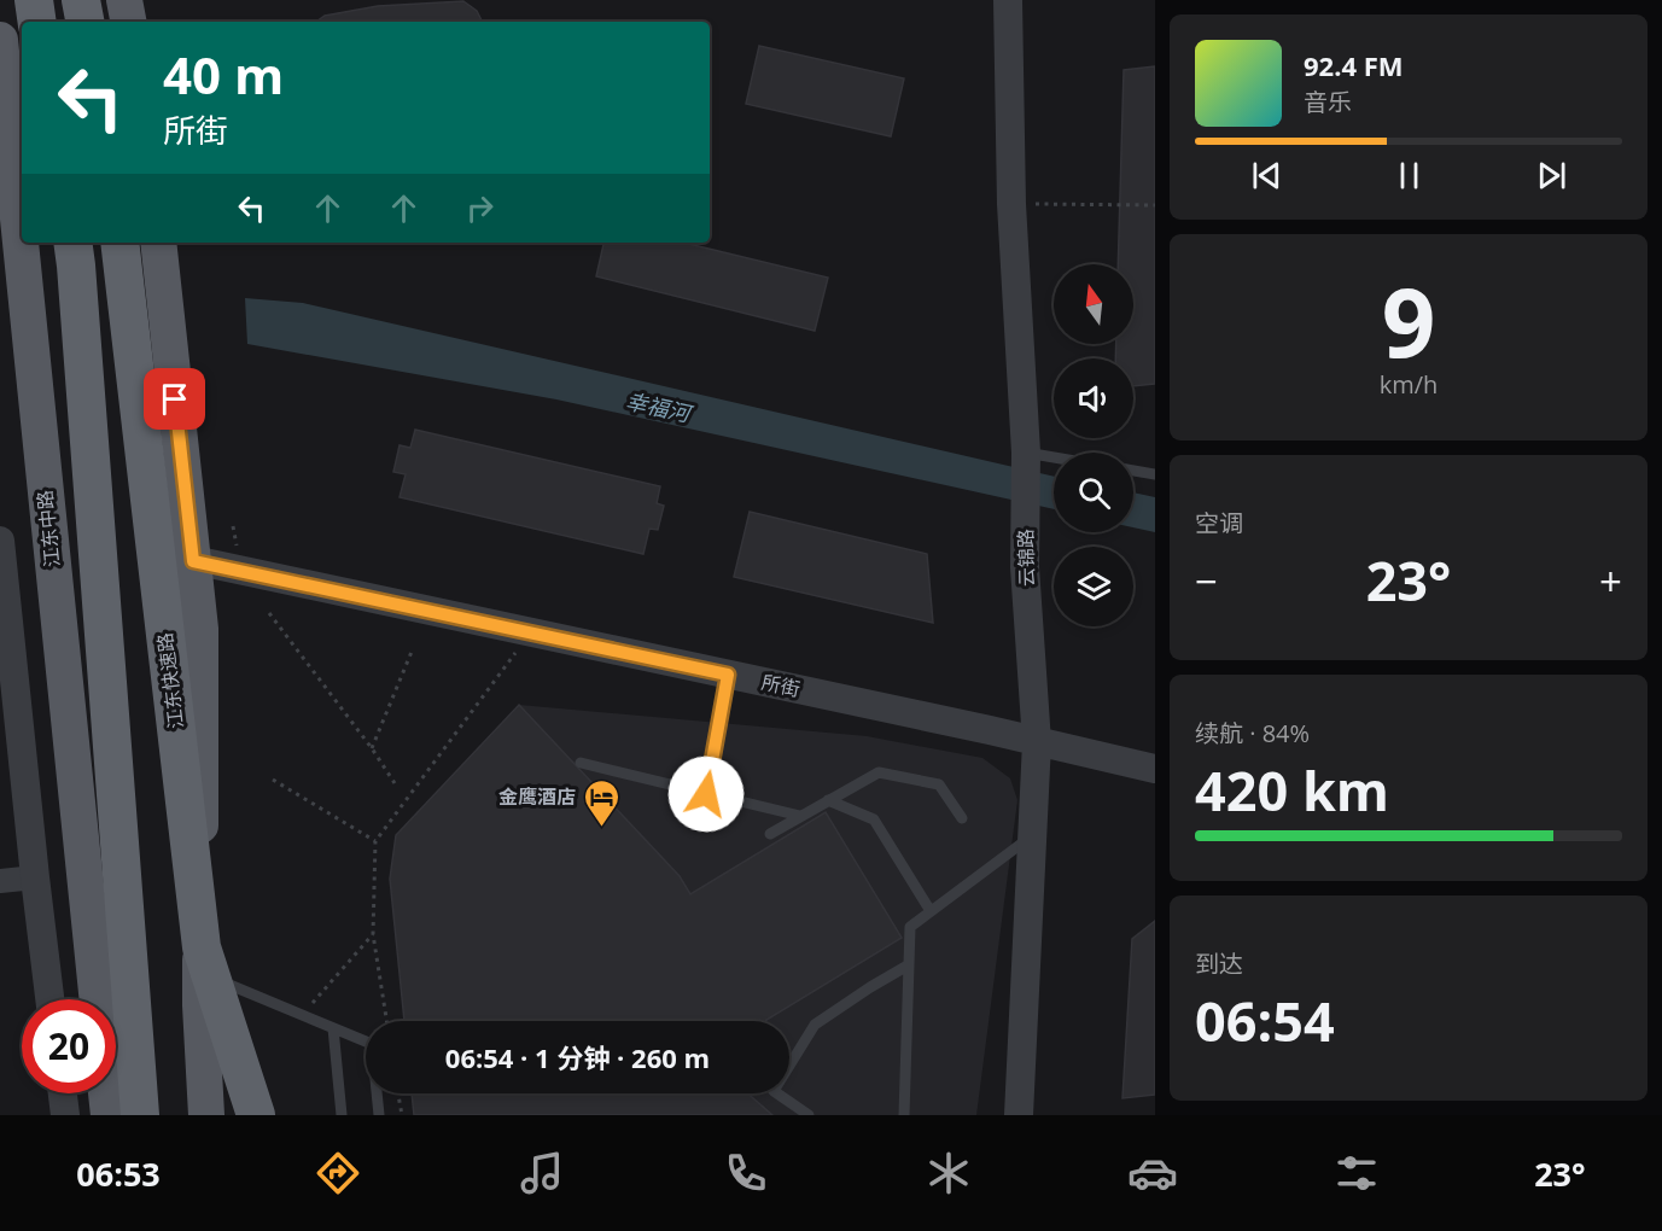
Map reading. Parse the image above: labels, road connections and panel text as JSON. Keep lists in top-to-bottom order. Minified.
{"streets":{"highway":["江东快速路"],"main road":["江东中路"],"street":["云锦路","所街"]},"crossings":[["云锦路","所街"]],"water":["幸福河"],"places":{"hotel":["金鹰酒店"]},"north":"top","page":{"turn":["40 m","所街"],"song":["92.4 FM","音乐"],"tile":[["9","km/h"],"空调",["续航 · 84%","420 km"],["到达","06:54"]],"heat":["−","23°","+"],"limit":"20","trip":"06:54 · 1 分钟 · 260 m","tabs":["06:53","23°"]}}
